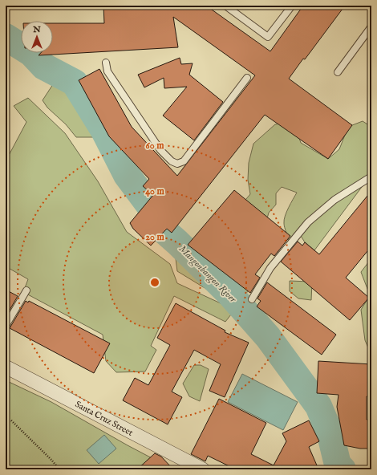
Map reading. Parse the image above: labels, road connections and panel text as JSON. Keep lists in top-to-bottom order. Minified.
{"streets":{"street":["Santa Cruz Street"]},"water":["Mangonbangon River"],"north":"top","rings":["60 m","40 m","20 m"]}
